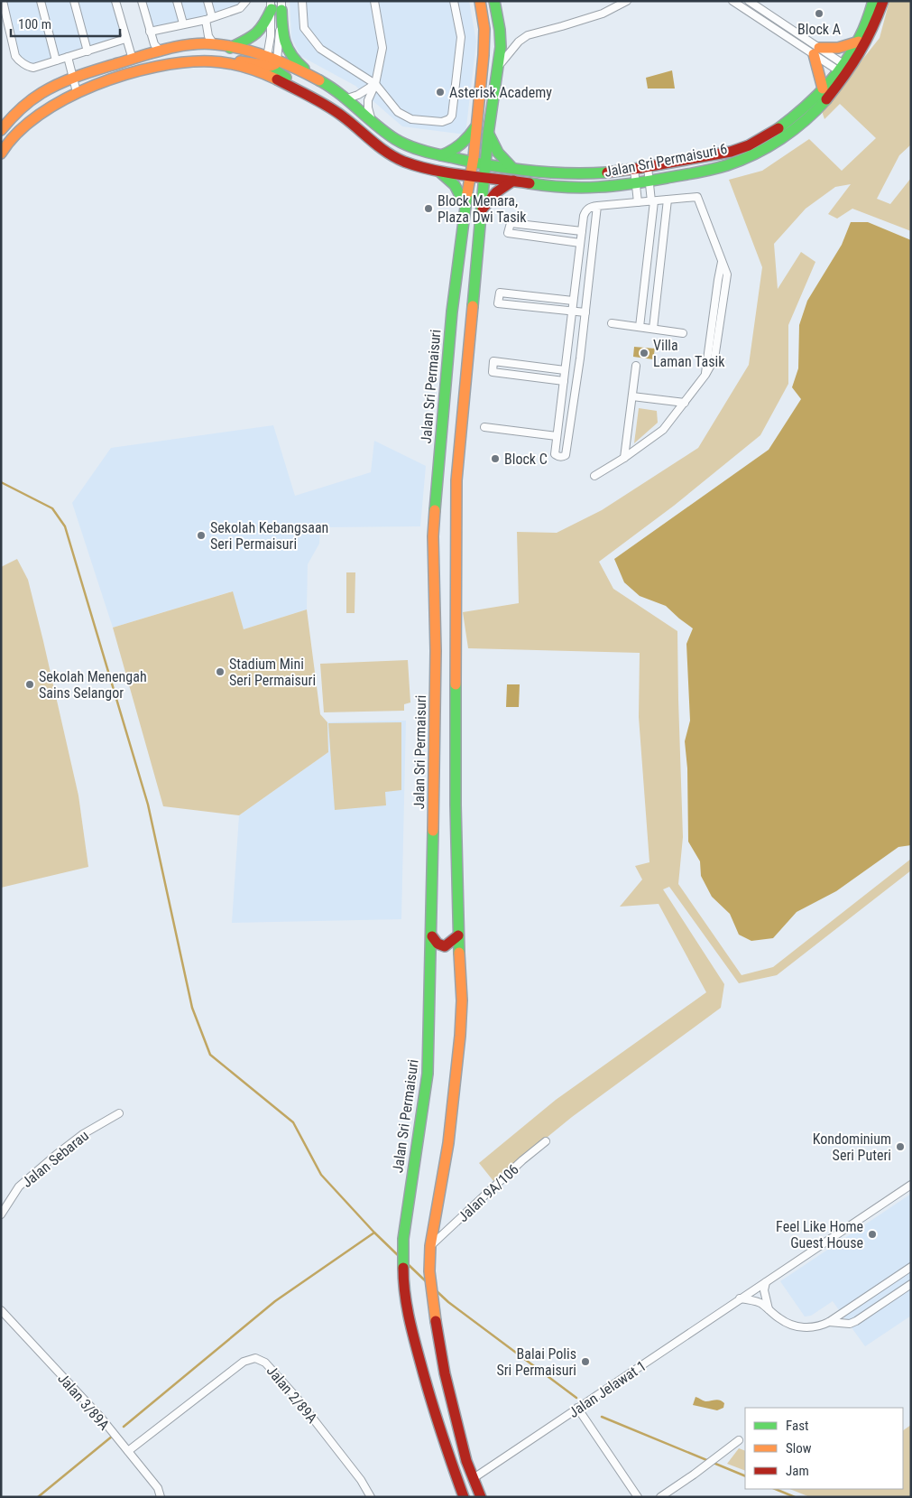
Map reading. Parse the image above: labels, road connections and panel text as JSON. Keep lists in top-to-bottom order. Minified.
{"streets":{"street":["Jalan Sri Permaisuri 6","Jalan Sri Permaisuri","Jalan Sebarau","Jalan 9A/106","Jalan Jelawat 1","Jalan 2/89A","Jalan 3/89A"]},"crossings":[["Jalan Sri Permaisuri 6","Jalan Sri Permaisuri"],["Jalan 2/89A","Jalan 3/89A"]],"places":["Block A","Asterisk Academy","Block Menara, Plaza Dwi Tasik","Villa Laman Tasik","Block C","Sekolah Kebangsaan Seri Permaisuri","Stadium Mini Seri Permaisuri","Sekolah Menengah Sains Selangor","Kondominium Seri Puteri","Feel Like Home Guest House","Balai Polis Sri Permaisuri"],"legend":["Fast","Slow","Jam"],"scale_bar":"100 m"}
